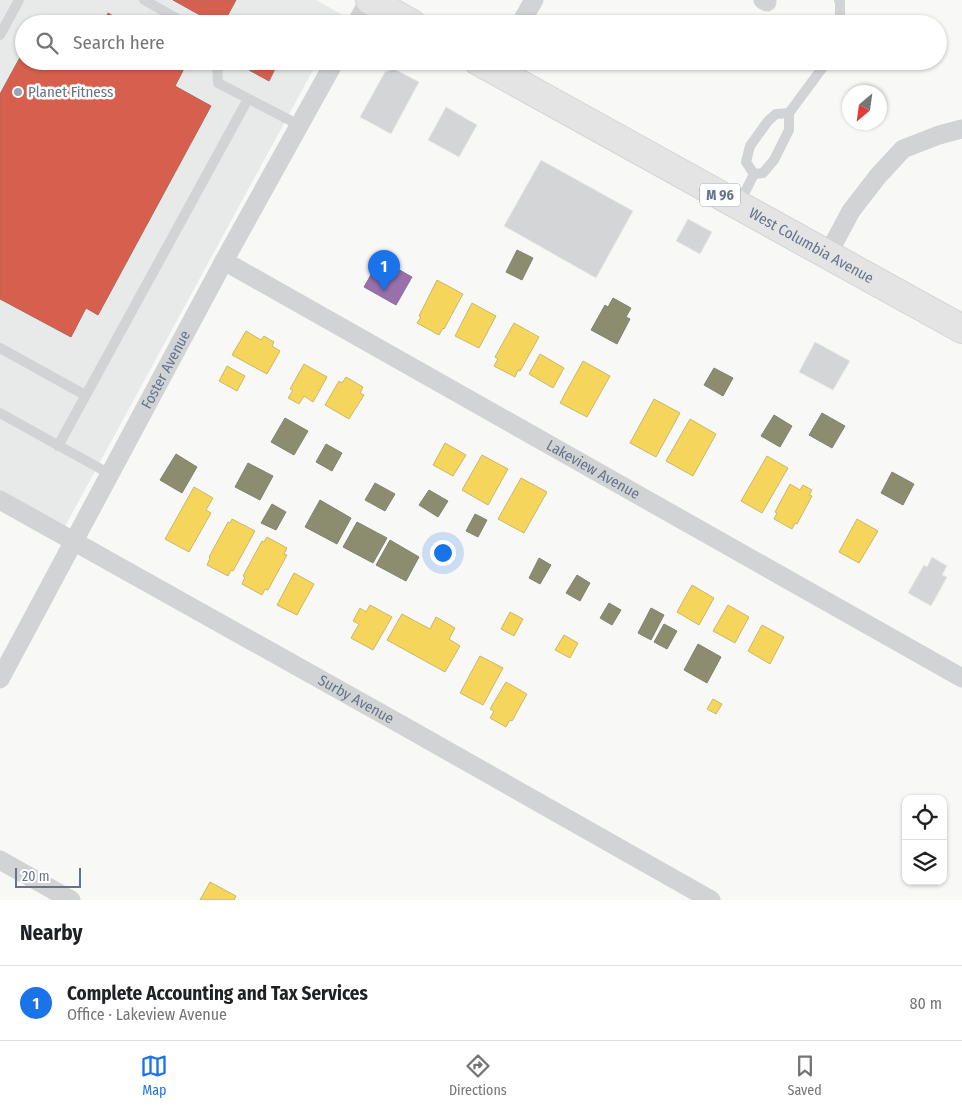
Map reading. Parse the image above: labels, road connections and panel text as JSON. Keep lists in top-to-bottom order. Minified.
{"streets":{"main road":["M 96","West Columbia Avenue"],"street":["Foster Avenue","Lakeview Avenue","Surby Avenue"]},"crossings":[["Foster Avenue","Lakeview Avenue"],["Foster Avenue","Surby Avenue"]],"places":["Planet Fitness"],"scale_bar":"20 m","north":"bottom left","page":{"search":"Search here","pins":"1","scale":"20 m","heading":"Nearby","list":[{"mark":"1","name":"Complete Accounting and Tax Services","note":"Office · Lakeview Avenue","value":"80 m"}],"nav":["Map","Directions","Saved"]}}
